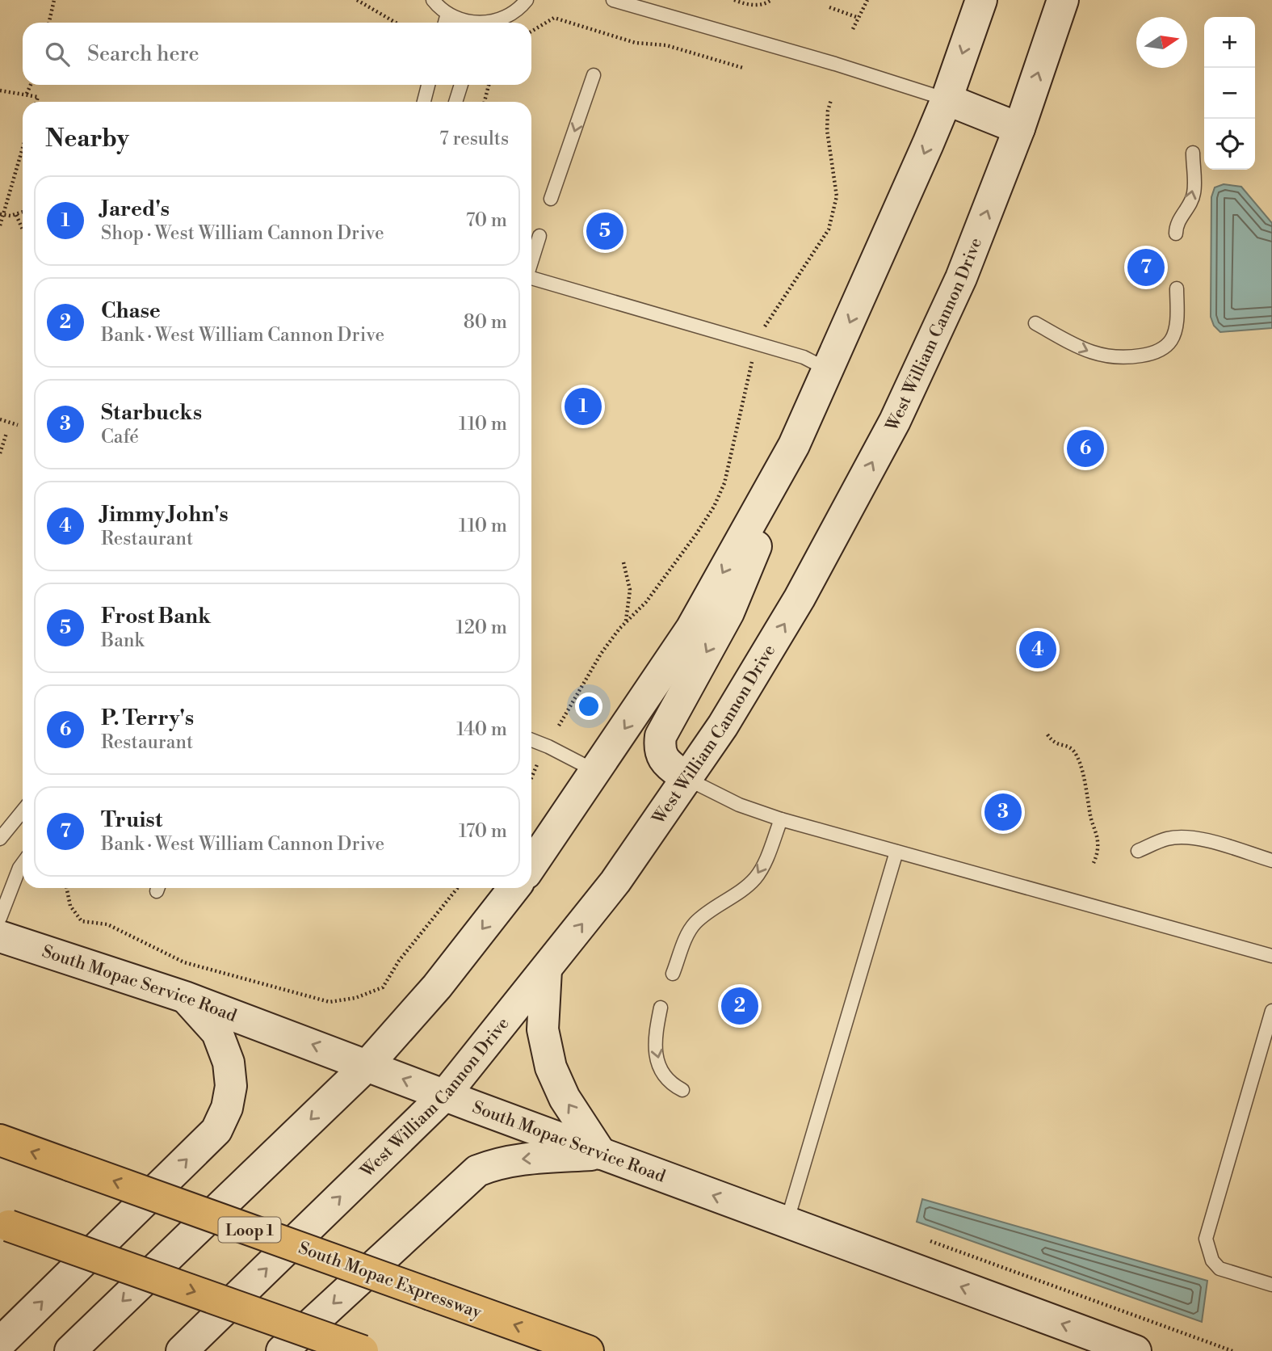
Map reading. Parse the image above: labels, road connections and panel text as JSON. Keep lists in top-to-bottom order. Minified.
{"streets":{"highway":["Loop 1","South Mopac Expressway"],"main road":["West William Cannon Drive","South Mopac Service Road"]},"crossings":[["West William Cannon Drive","South Mopac Service Road"]],"one_way":["South Mopac Service Road"],"north":"right","page":{"map_buttons":["+","−"],"search":"Search here","heading":["Nearby","7 results"],"list":[{"mark":"1","name":"Jared's","note":"Shop · West William Cannon Drive","value":"70 m"},{"mark":"2","name":"Chase","note":"Bank · West William Cannon Drive","value":"80 m"},{"mark":"3","name":"Starbucks","note":"Café","value":"110 m"},{"mark":"4","name":"Jimmy John's","note":"Restaurant","value":"110 m"},{"mark":"5","name":"Frost Bank","note":"Bank","value":"120 m"},{"mark":"6","name":"P. Terry's","note":"Restaurant","value":"140 m"},{"mark":"7","name":"Truist","note":"Bank · West William Cannon Drive","value":"170 m"}],"pins":["5","7","1","6","4","3","2"]}}
